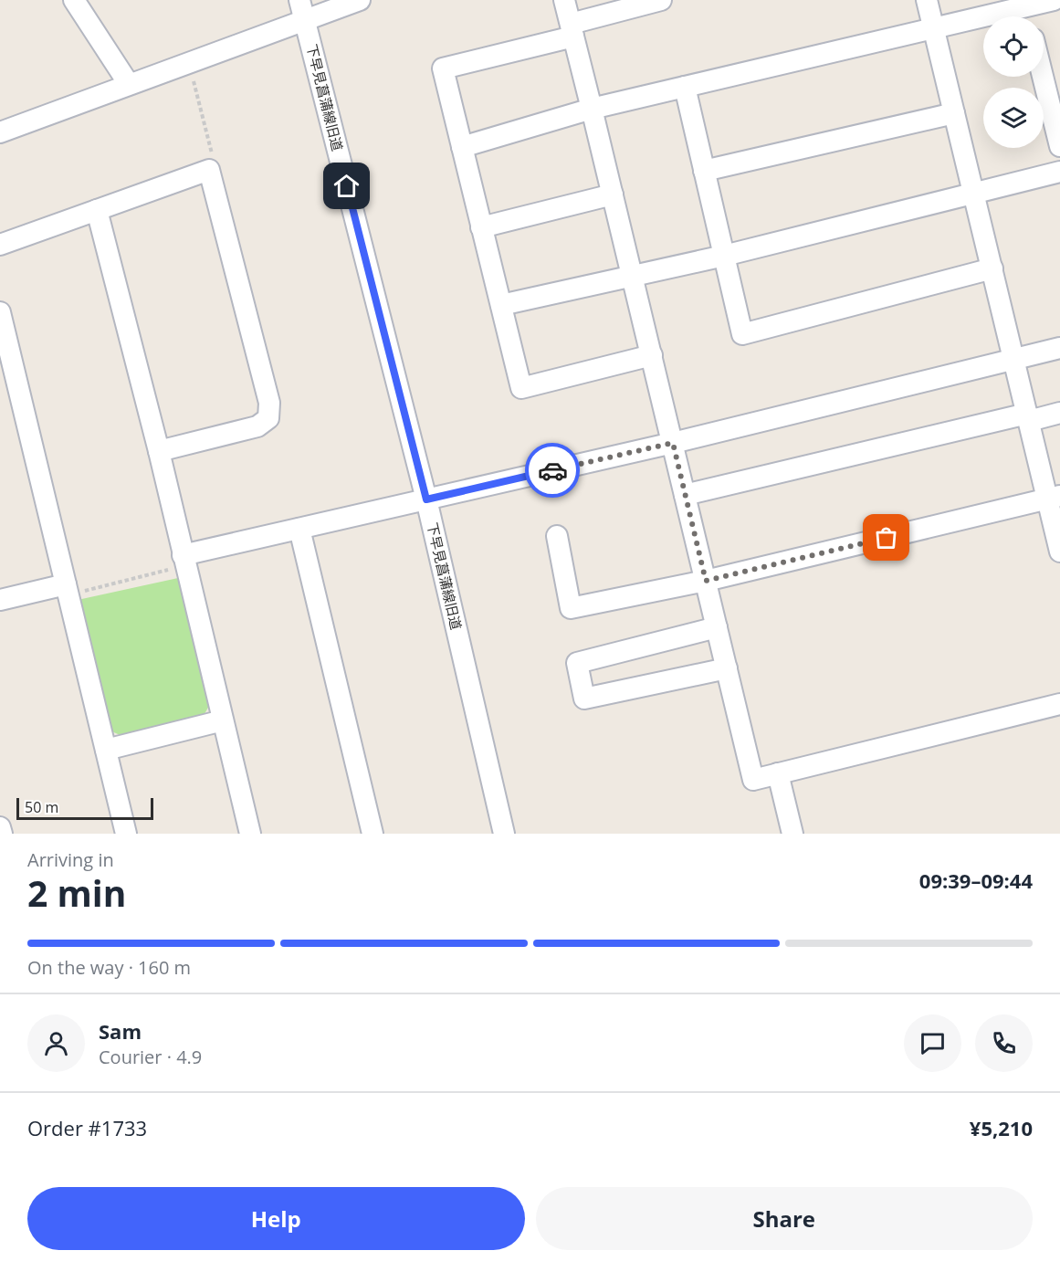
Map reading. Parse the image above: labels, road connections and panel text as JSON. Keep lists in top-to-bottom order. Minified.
{"streets":{"street":["下早見菖蒲線旧道"]},"scale_bar":"50 m","page":{"scale":"50 m","heading":["2 min","Arriving in","09:39–09:44"],"panel":["Sam","Courier · 4.9","Order #1733","¥5,210"],"bar":"On the way · 160 m","buttons":["Help","Share"]}}
